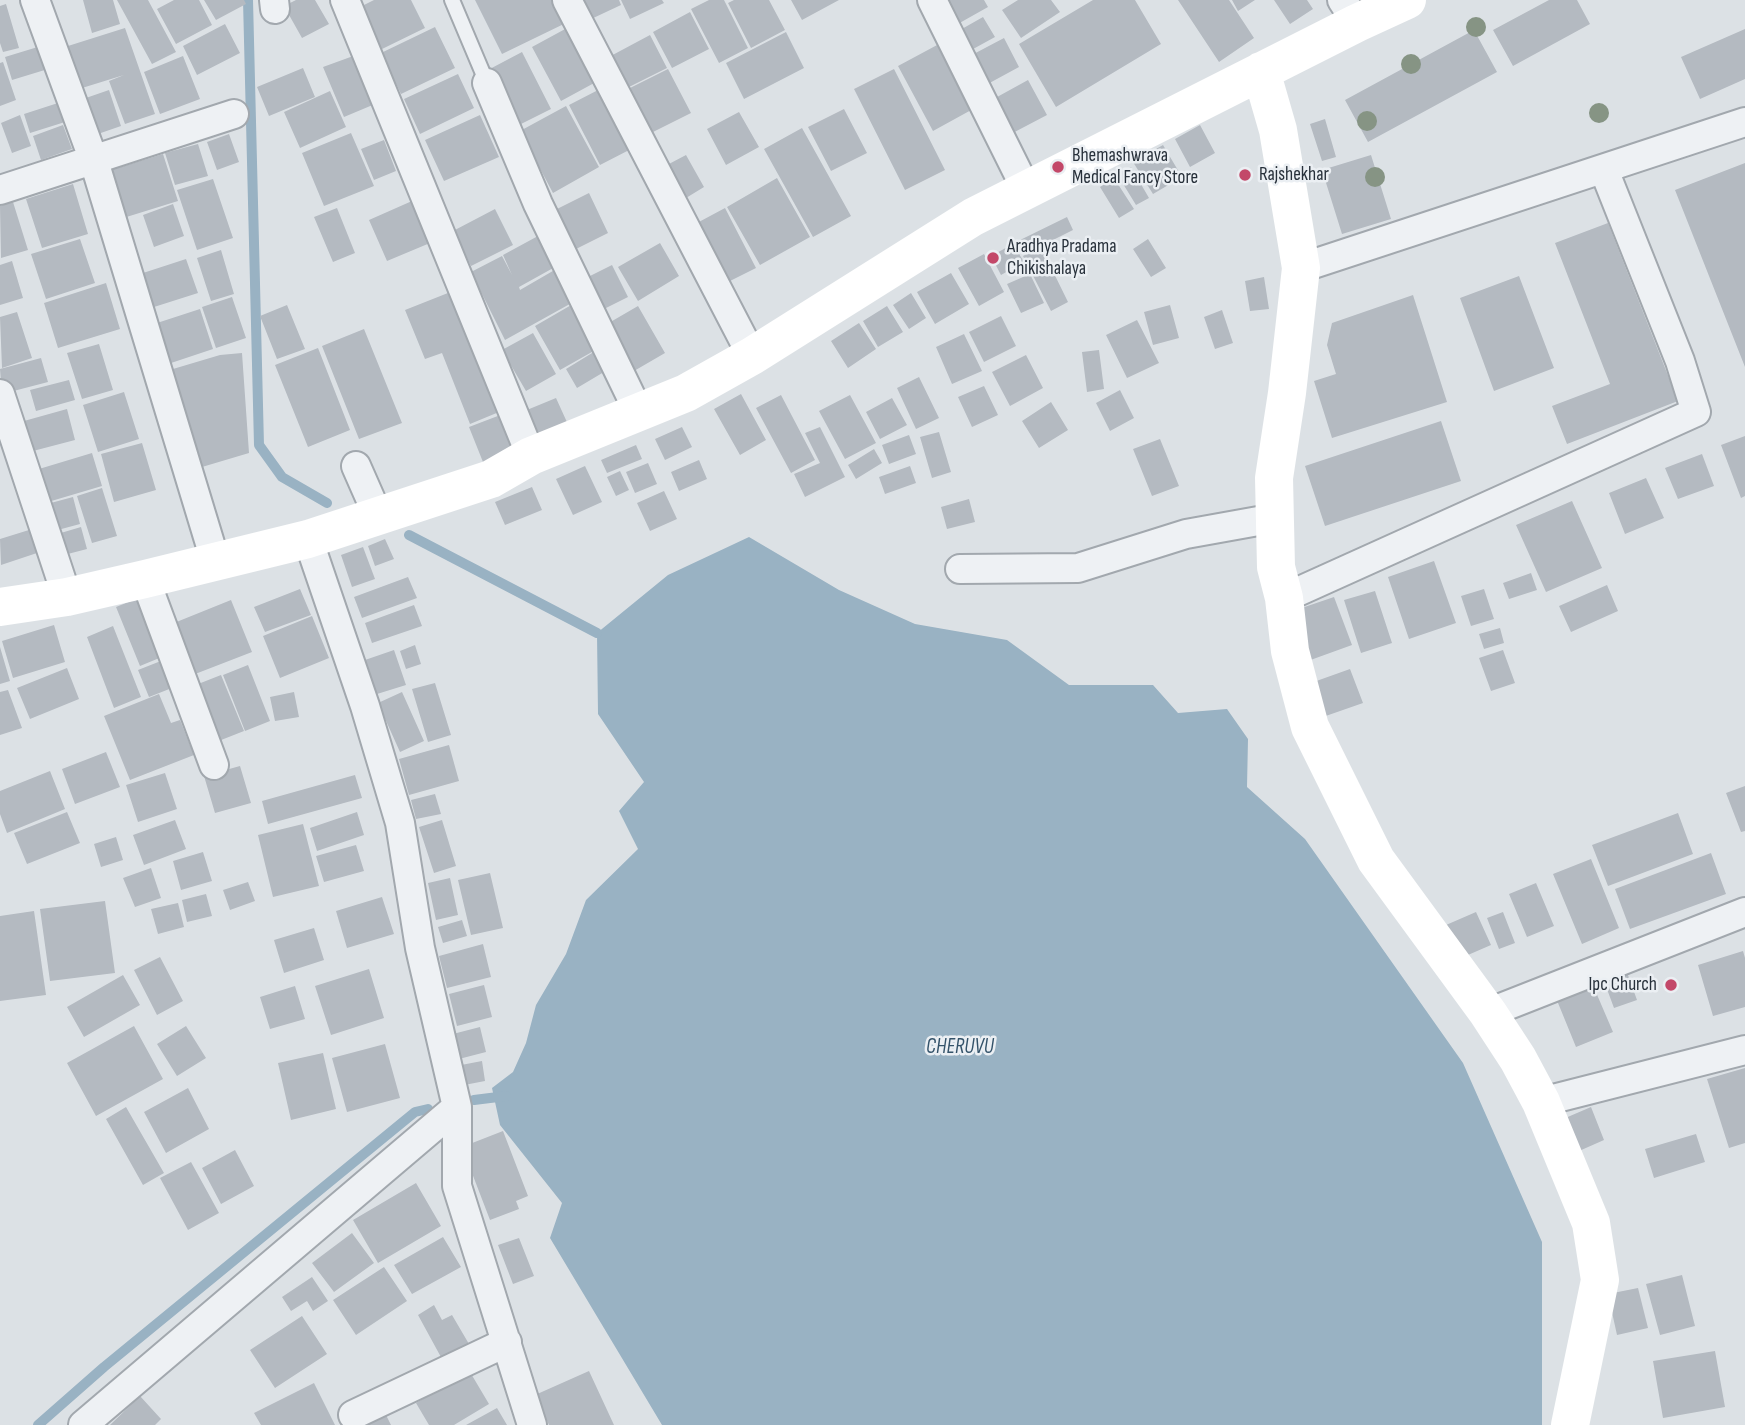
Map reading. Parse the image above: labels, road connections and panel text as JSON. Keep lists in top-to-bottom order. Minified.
{"water":["CHERUVU"],"places":["Bhemashwrava Medical Fancy Store","Rajshekhar","Aradhya Pradama Chikishalaya","Ipc Church"]}
